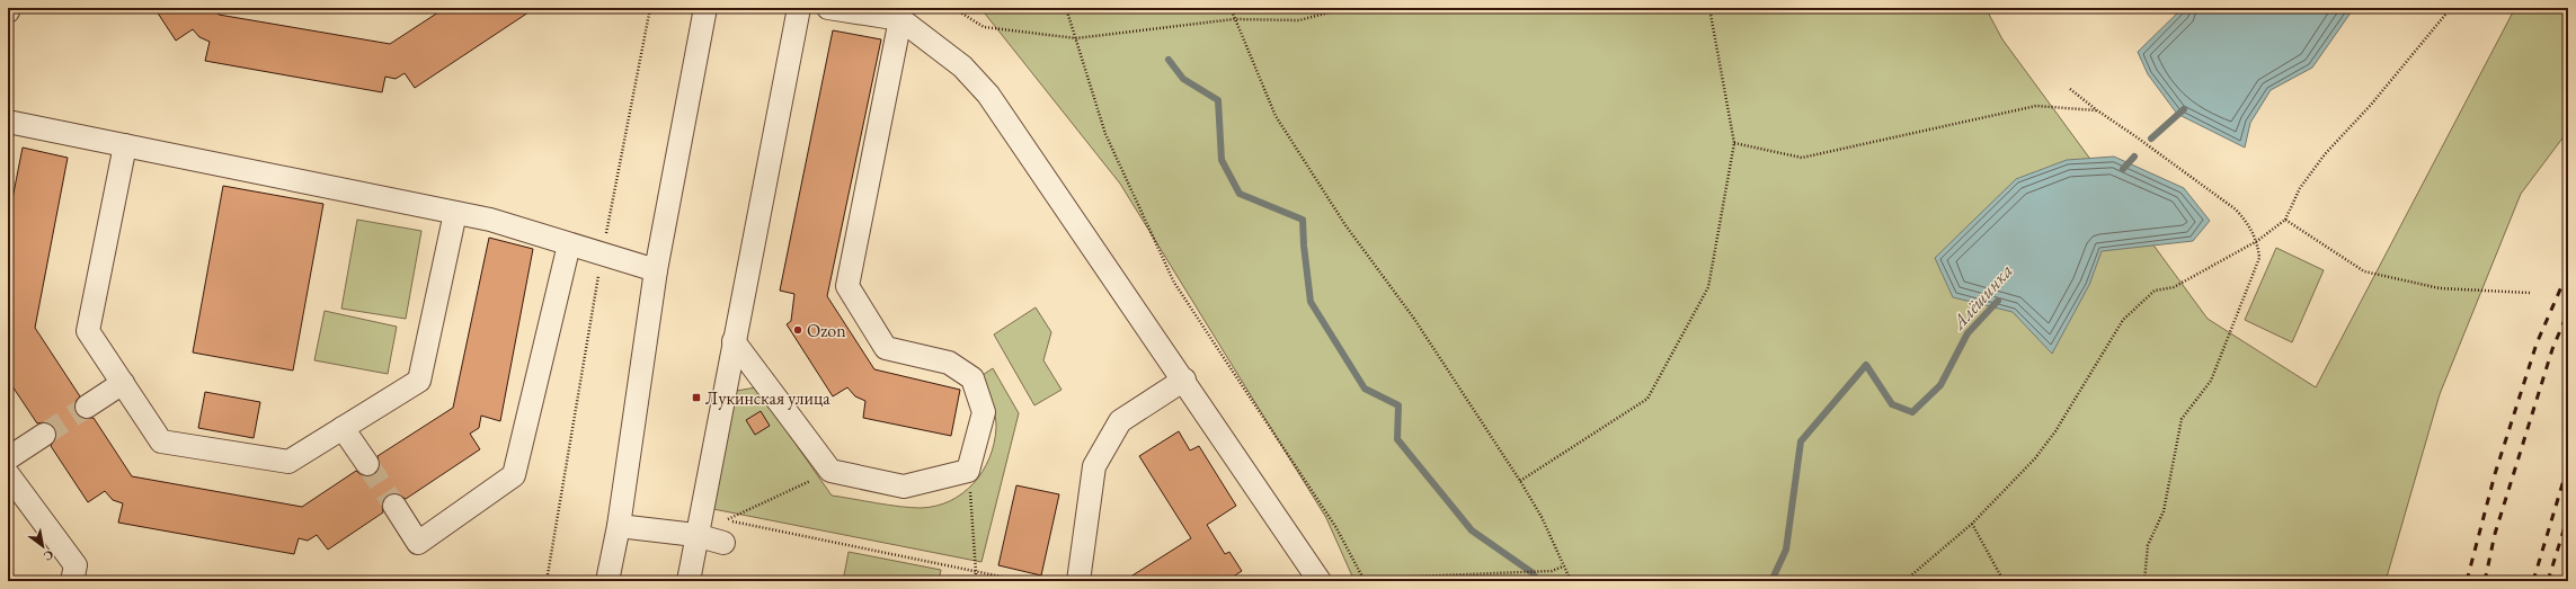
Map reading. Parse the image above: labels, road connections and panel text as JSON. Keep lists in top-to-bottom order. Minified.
{"water":["Алёшинка"],"places":{"other":["Ozon"],"transit":["Лукинская улица"]},"north":"bottom right"}
